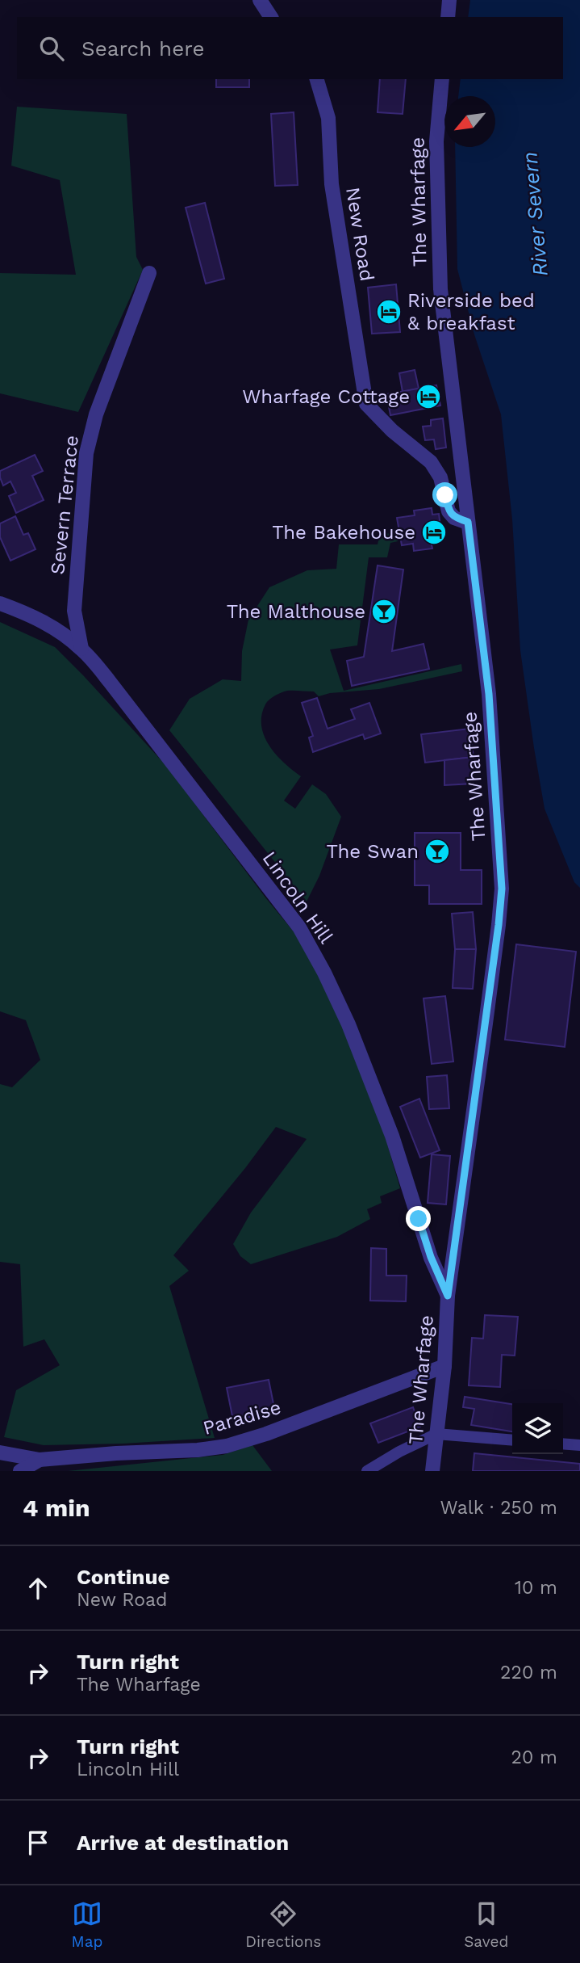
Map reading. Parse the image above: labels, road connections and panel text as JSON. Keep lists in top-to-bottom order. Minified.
{"streets":{"street":["The Wharfage","New Road","Severn Terrace","Lincoln Hill","Paradise"]},"crossings":[["The Wharfage","New Road"],["The Wharfage","Lincoln Hill"],["The Wharfage","Paradise"],["Severn Terrace","Lincoln Hill"]],"water":["River Severn"],"places":{"hotel":["Riverside bed & breakfast","Wharfage Cottage","The Bakehouse"],"bar":["The Malthouse","The Swan"]},"north":"bottom left","page":{"search":"Search here","heading":["4 min","Walk · 250 m"],"list":[["Continue","New Road","10 m"],["Turn right","The Wharfage","220 m"],["Turn right","Lincoln Hill","20 m"],"Arrive at destination"],"nav":["Map","Directions","Saved"]}}
